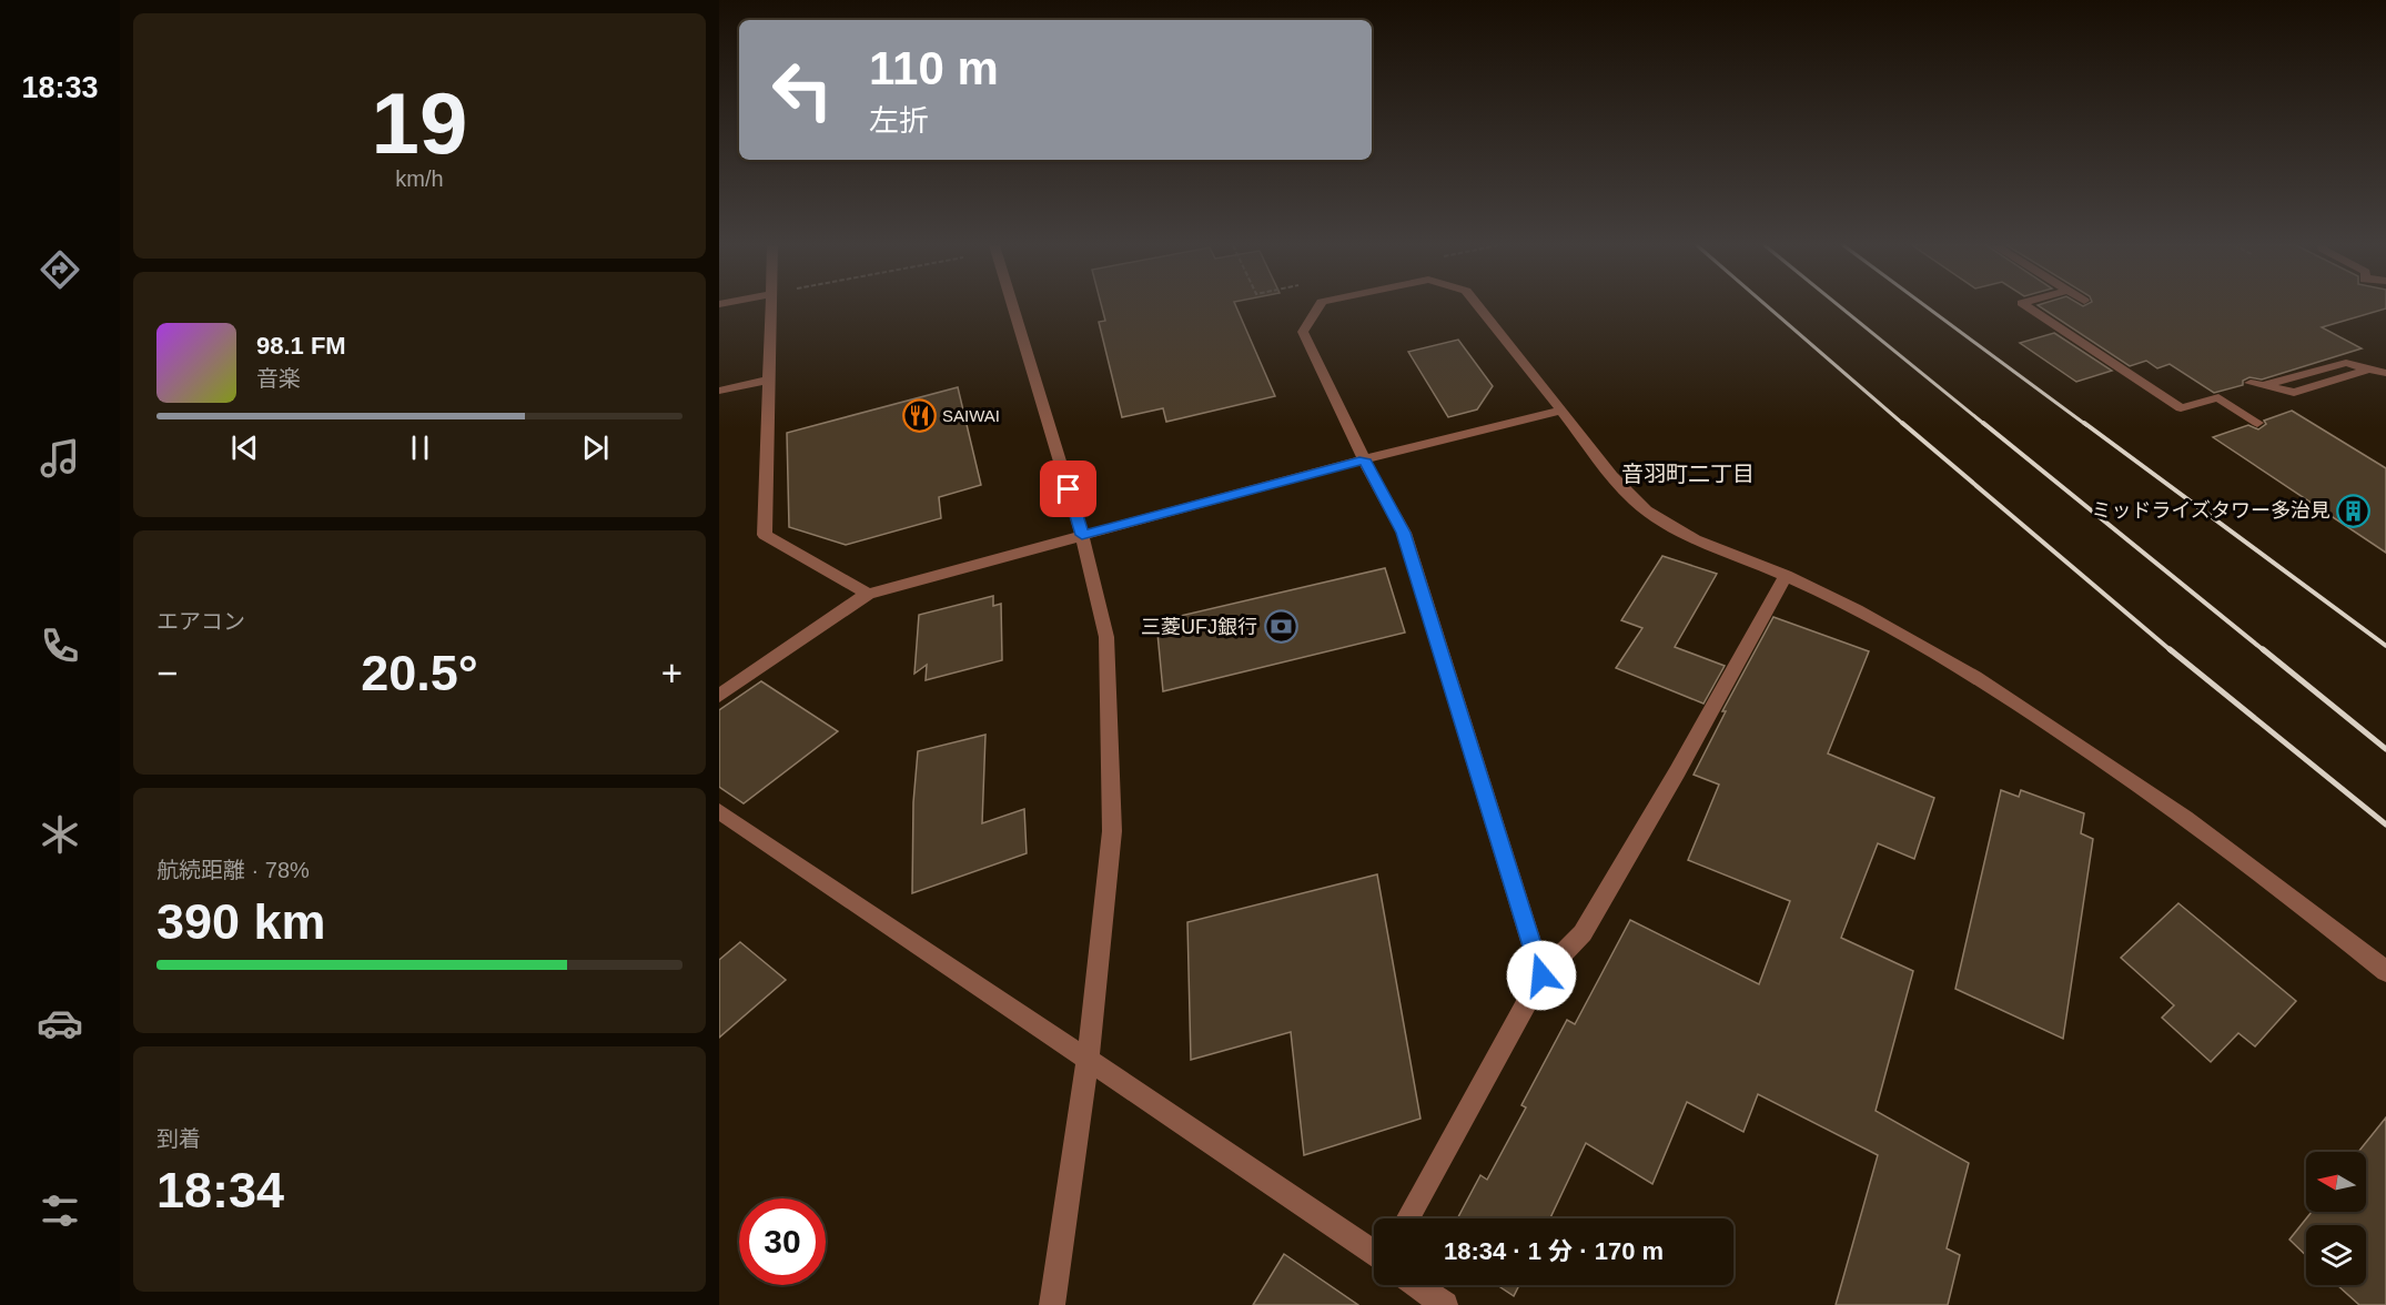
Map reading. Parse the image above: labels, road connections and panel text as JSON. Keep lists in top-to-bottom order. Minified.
{"districts":["音羽町二丁目"],"places":{"restaurant":["SAIWAI"],"building":["ミッドライズタワー多治見"],"bank":["三菱UFJ銀行"]},"north":"left","page":{"tabs":"18:33","tile":[["19","km/h"],"エアコン",["航続距離 · 78%","390 km"],["到着","18:34"]],"turn":["110 m","左折"],"song":["98.1 FM","音楽"],"heat":["−","20.5°","+"],"limit":"30","trip":"18:34 · 1 分 · 170 m"}}
